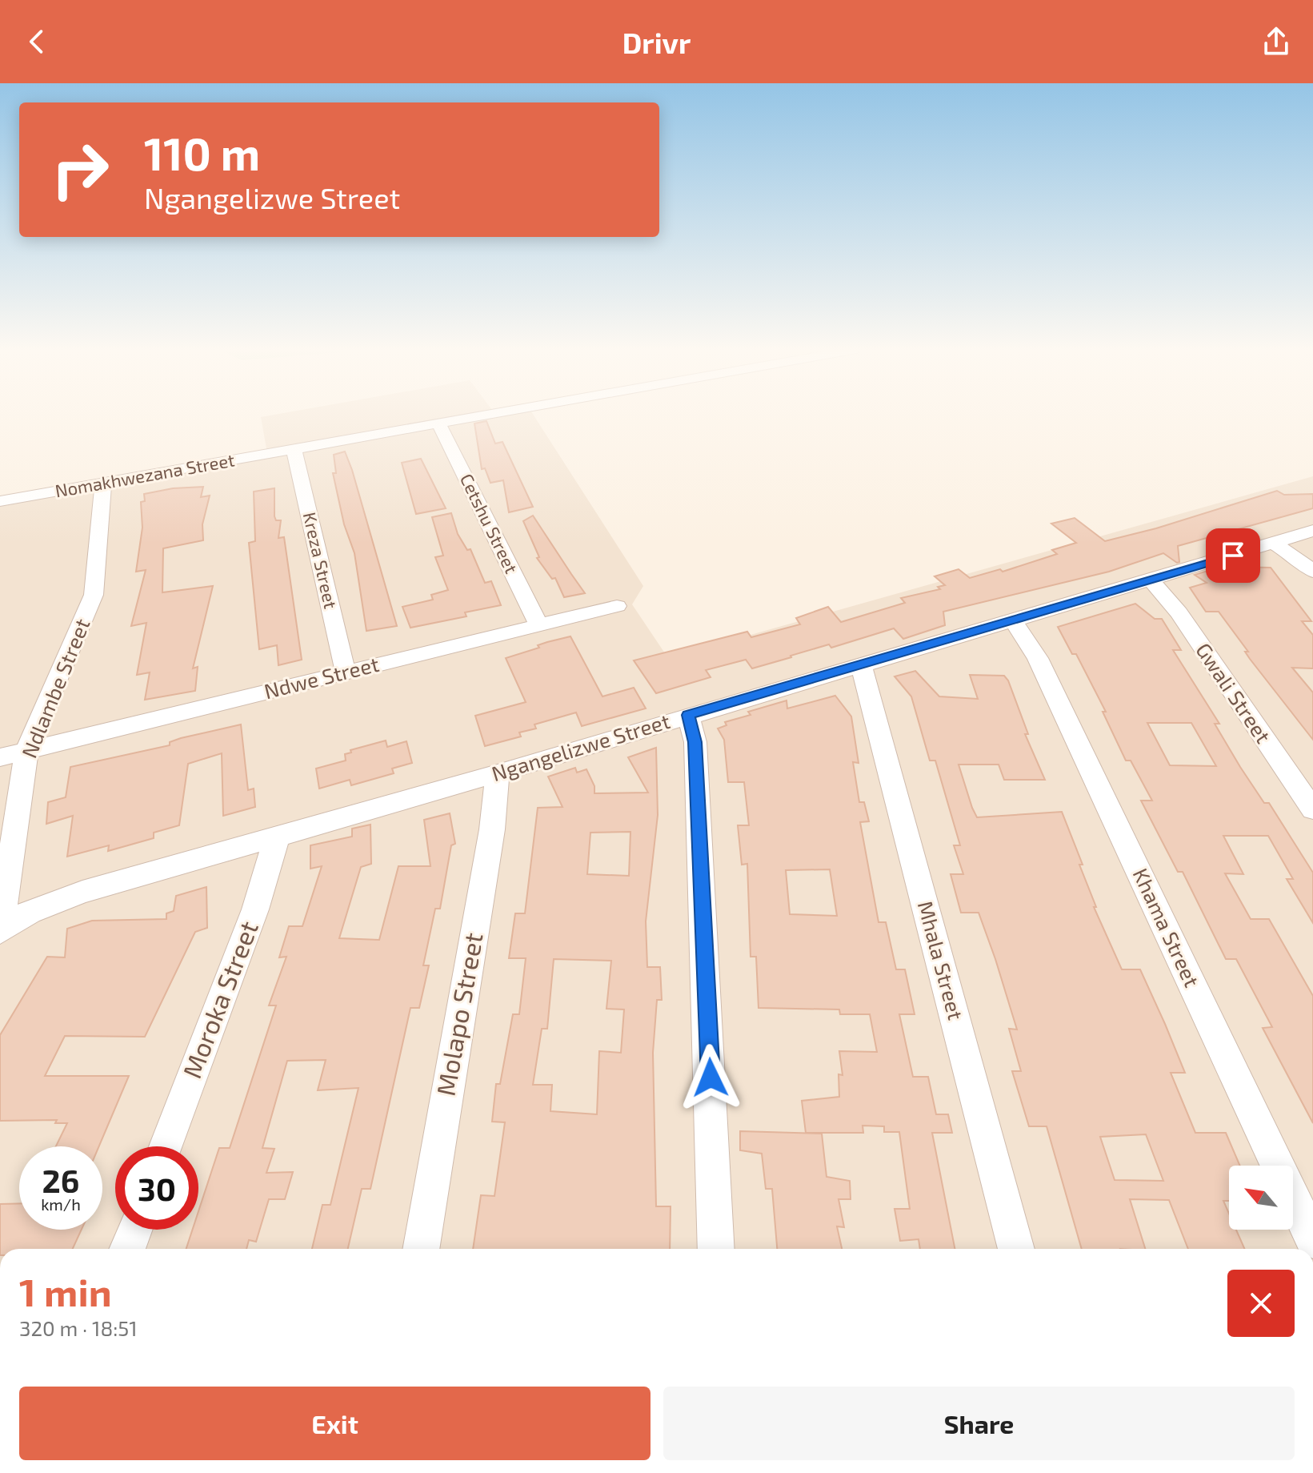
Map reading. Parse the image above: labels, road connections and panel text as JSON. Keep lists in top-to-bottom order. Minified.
{"streets":{"street":["Nomakhwezana Street","Cetshu Street","Kreza Street","Ndwe Street","Ndlambe Street","Gwali Street","Ngangelizwe Street","Khama Street","Mhala Street","Moroka Street","Molapo Street"]},"crossings":[["Nomakhwezana Street","Cetshu Street"],["Nomakhwezana Street","Kreza Street"],["Nomakhwezana Street","Ndlambe Street"],["Cetshu Street","Ndwe Street"],["Kreza Street","Ndwe Street"],["Ndwe Street","Ndlambe Street"],["Ndlambe Street","Ngangelizwe Street"],["Gwali Street","Ngangelizwe Street"],["Ngangelizwe Street","Khama Street"],["Ngangelizwe Street","Mhala Street"],["Ngangelizwe Street","Moroka Street"],["Ngangelizwe Street","Molapo Street"]],"north":"top left","page":{"header":"Drivr","turn":["110 m","Ngangelizwe Street"],"speed":"26 km/h","limit":"30","heading":["1 min","320 m · 18:51"],"buttons":["Exit","Share"]}}
